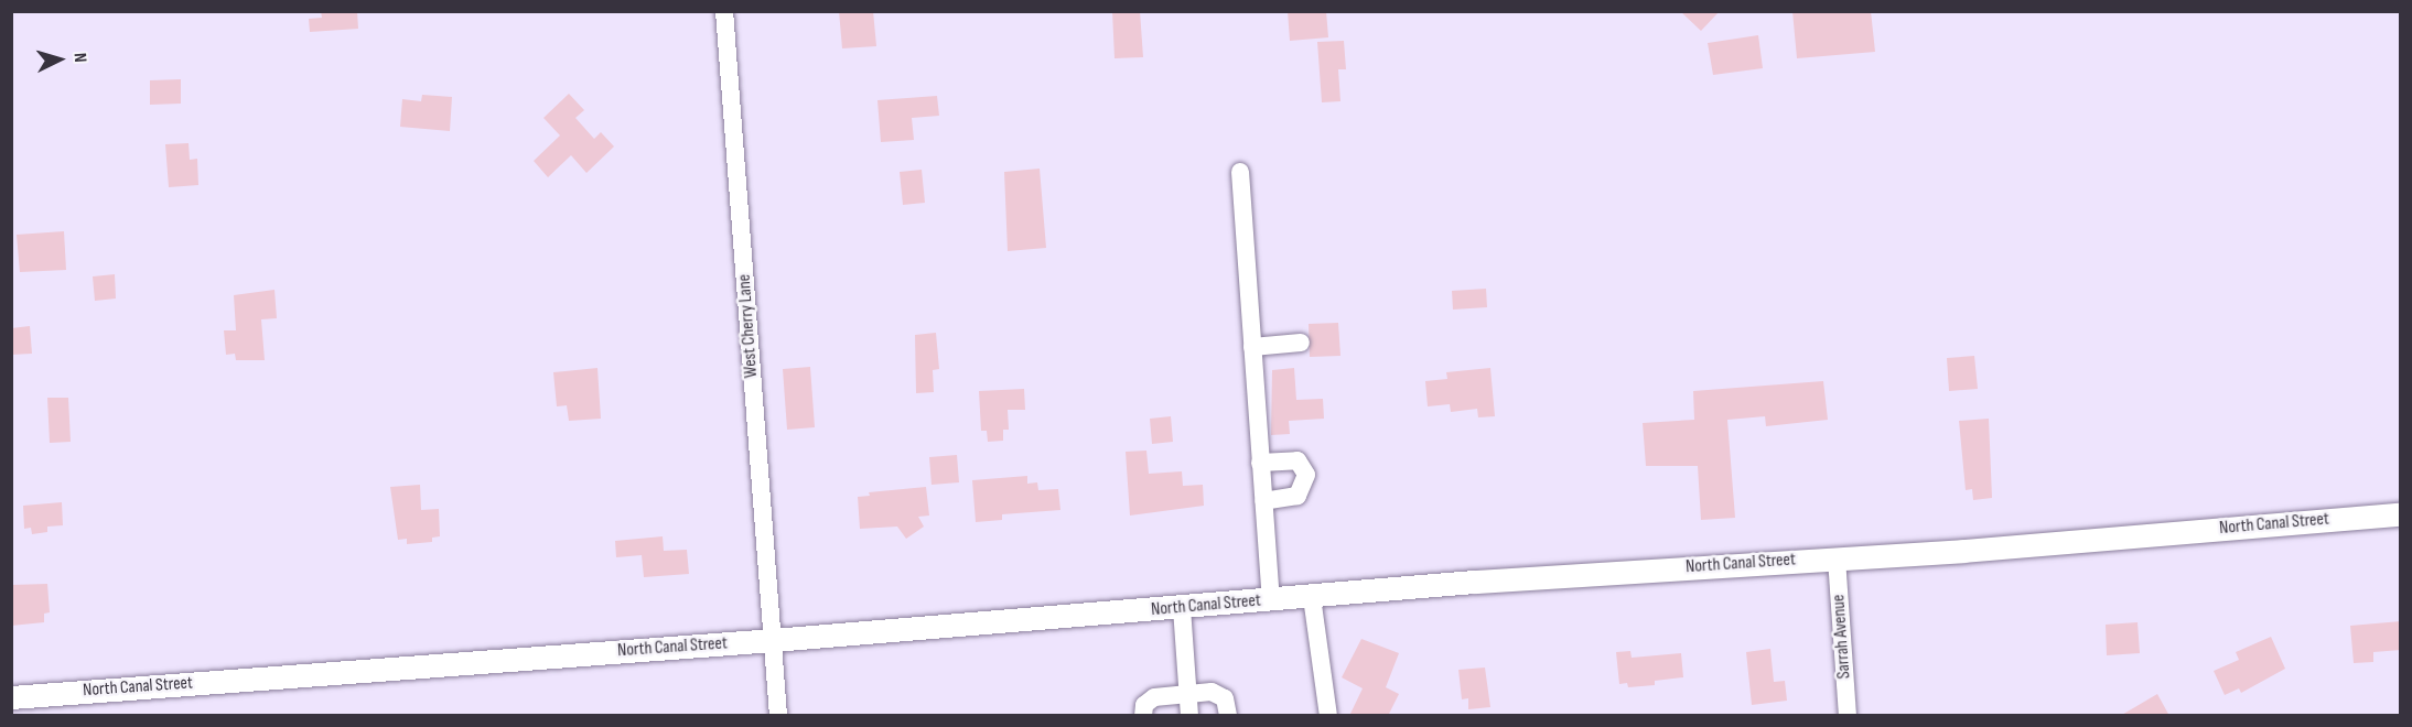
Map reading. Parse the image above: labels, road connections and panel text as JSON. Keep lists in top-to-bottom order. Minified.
{"streets":{"main road":["North Canal Street"],"street":["West Cherry Lane","Sarrah Avenue"]},"crossings":[["West Cherry Lane","North Canal Street"],["North Canal Street","Sarrah Avenue"]],"north":"right"}
